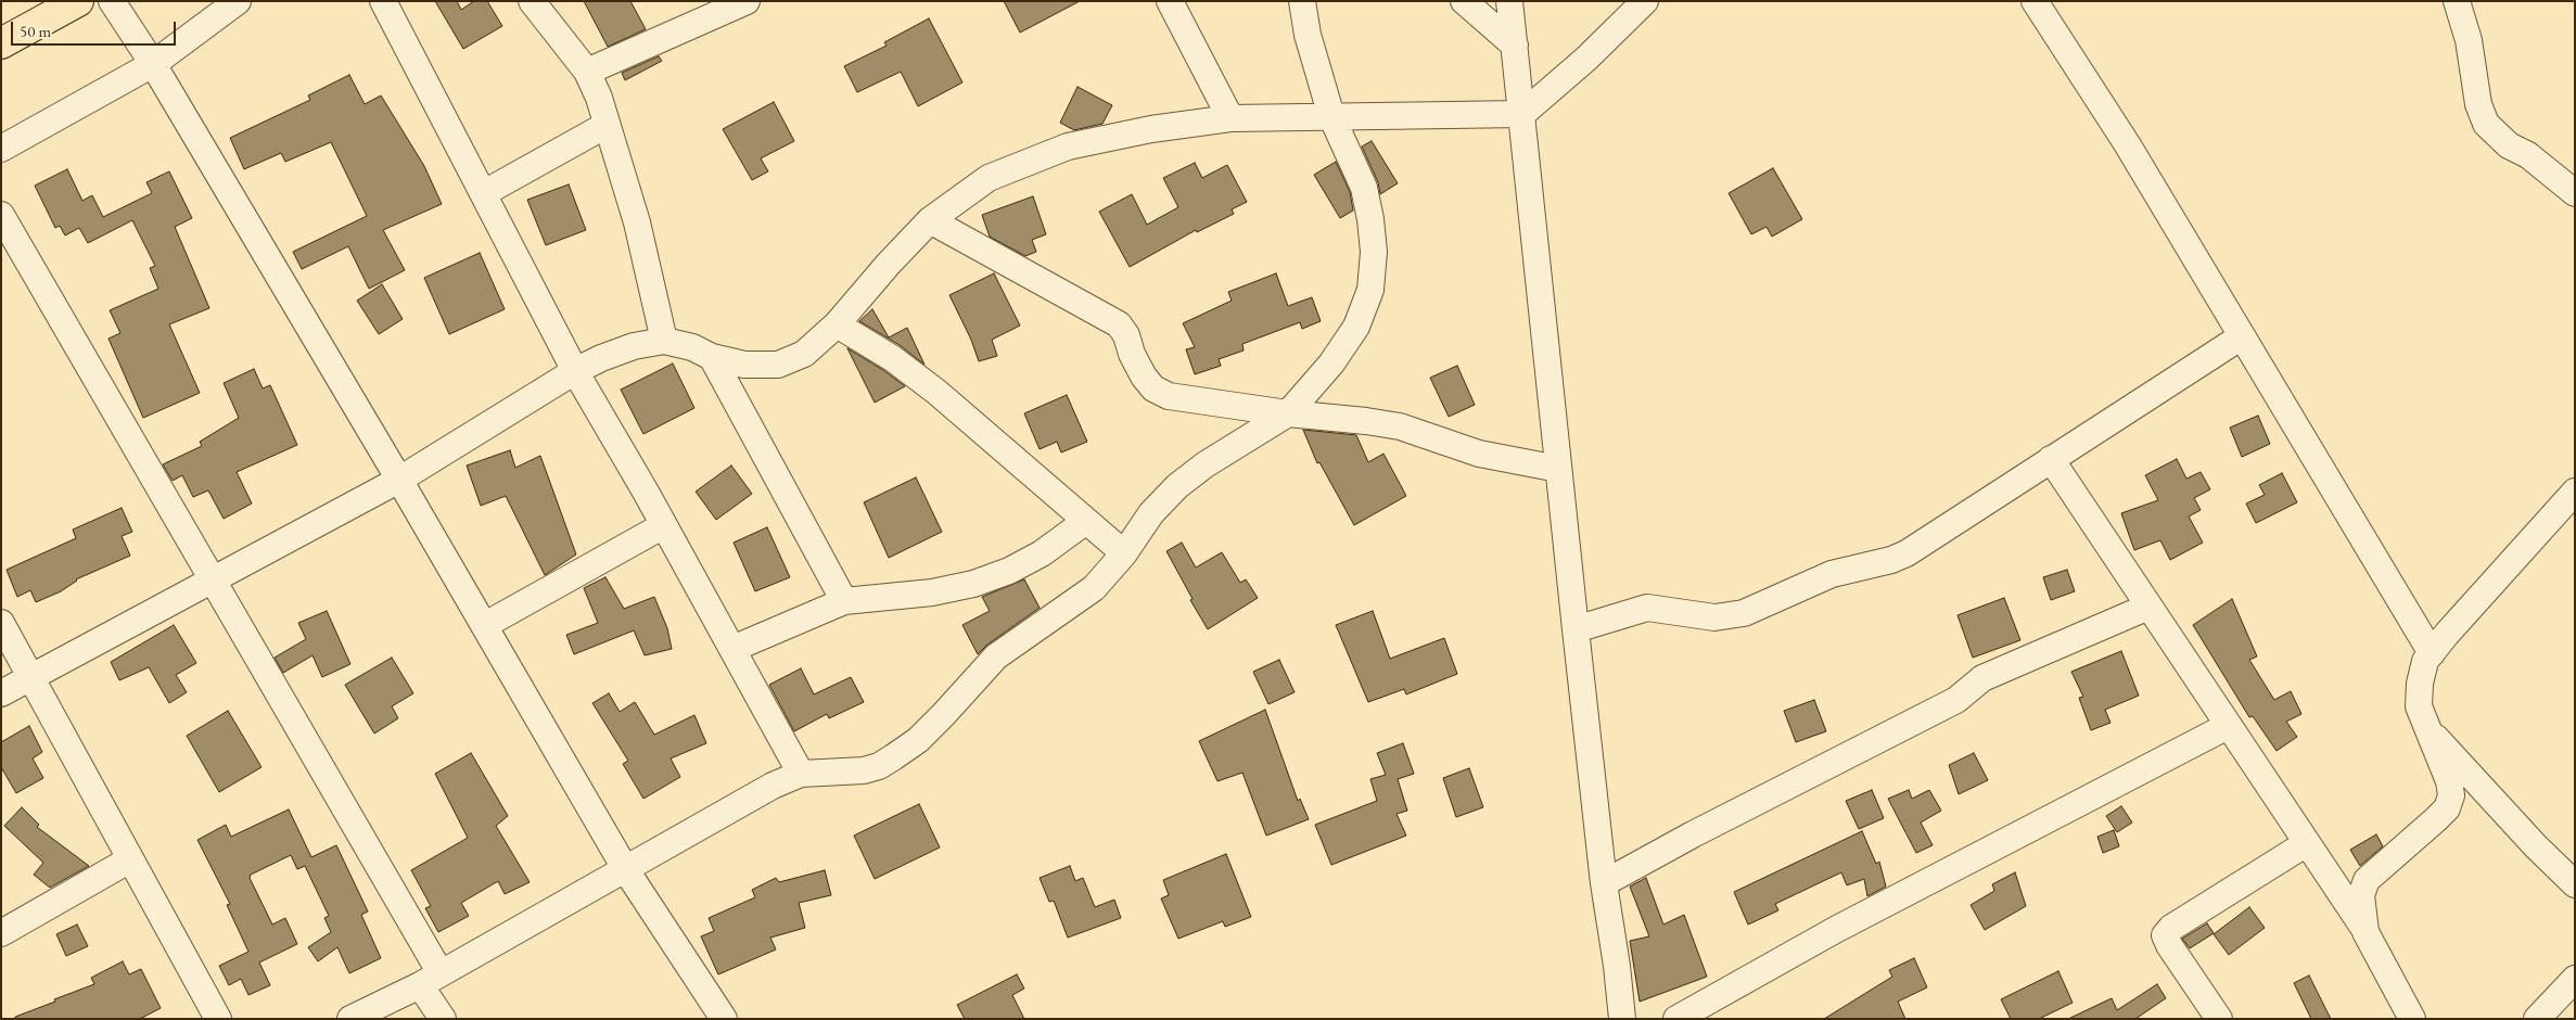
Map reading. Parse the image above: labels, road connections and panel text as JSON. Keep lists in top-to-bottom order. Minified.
{"scale_bar":"50 m"}
